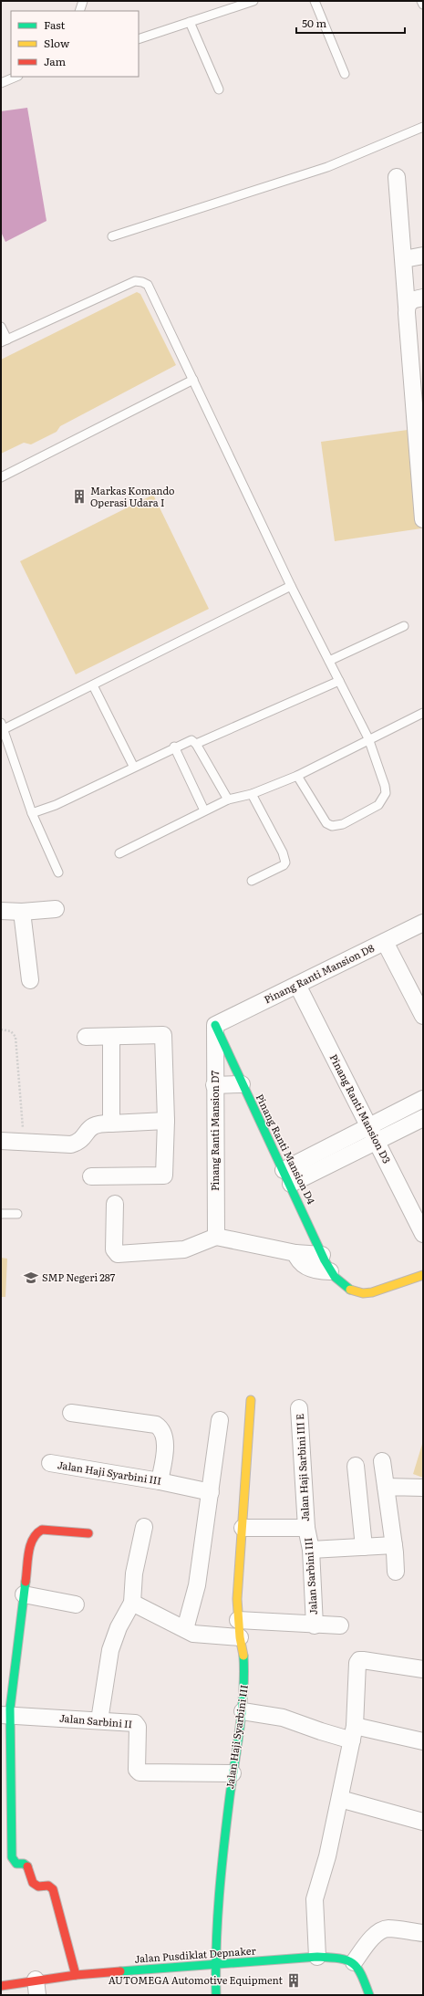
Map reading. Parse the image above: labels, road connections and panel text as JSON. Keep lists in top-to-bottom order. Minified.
{"streets":{"street":["Pinang Ranti Mansion D8","Pinang Ranti Mansion D3","Pinang Ranti Mansion D7","Pinang Ranti Mansion D4","Jalan Haji Sarbini III E","Jalan Haji Syarbini III","Jalan Sarbini III","Jalan Sarbini II","Jalan Pusdiklat Depnaker"]},"crossings":[["Pinang Ranti Mansion D8","Pinang Ranti Mansion D3"],["Pinang Ranti Mansion D8","Pinang Ranti Mansion D7"],["Pinang Ranti Mansion D8","Pinang Ranti Mansion D4"],["Pinang Ranti Mansion D7","Pinang Ranti Mansion D4"],["Jalan Haji Sarbini III E","Jalan Sarbini III"],["Jalan Haji Syarbini III","Jalan Sarbini II"],["Jalan Haji Syarbini III","Jalan Pusdiklat Depnaker"]],"places":{"building":["Markas Komando Operasi Udara I","AUTOMEGA Automotive Equipment"],"school or university":["SMP Negeri 287"]},"legend":["Fast","Slow","Jam"],"scale_bar":"50 m"}
